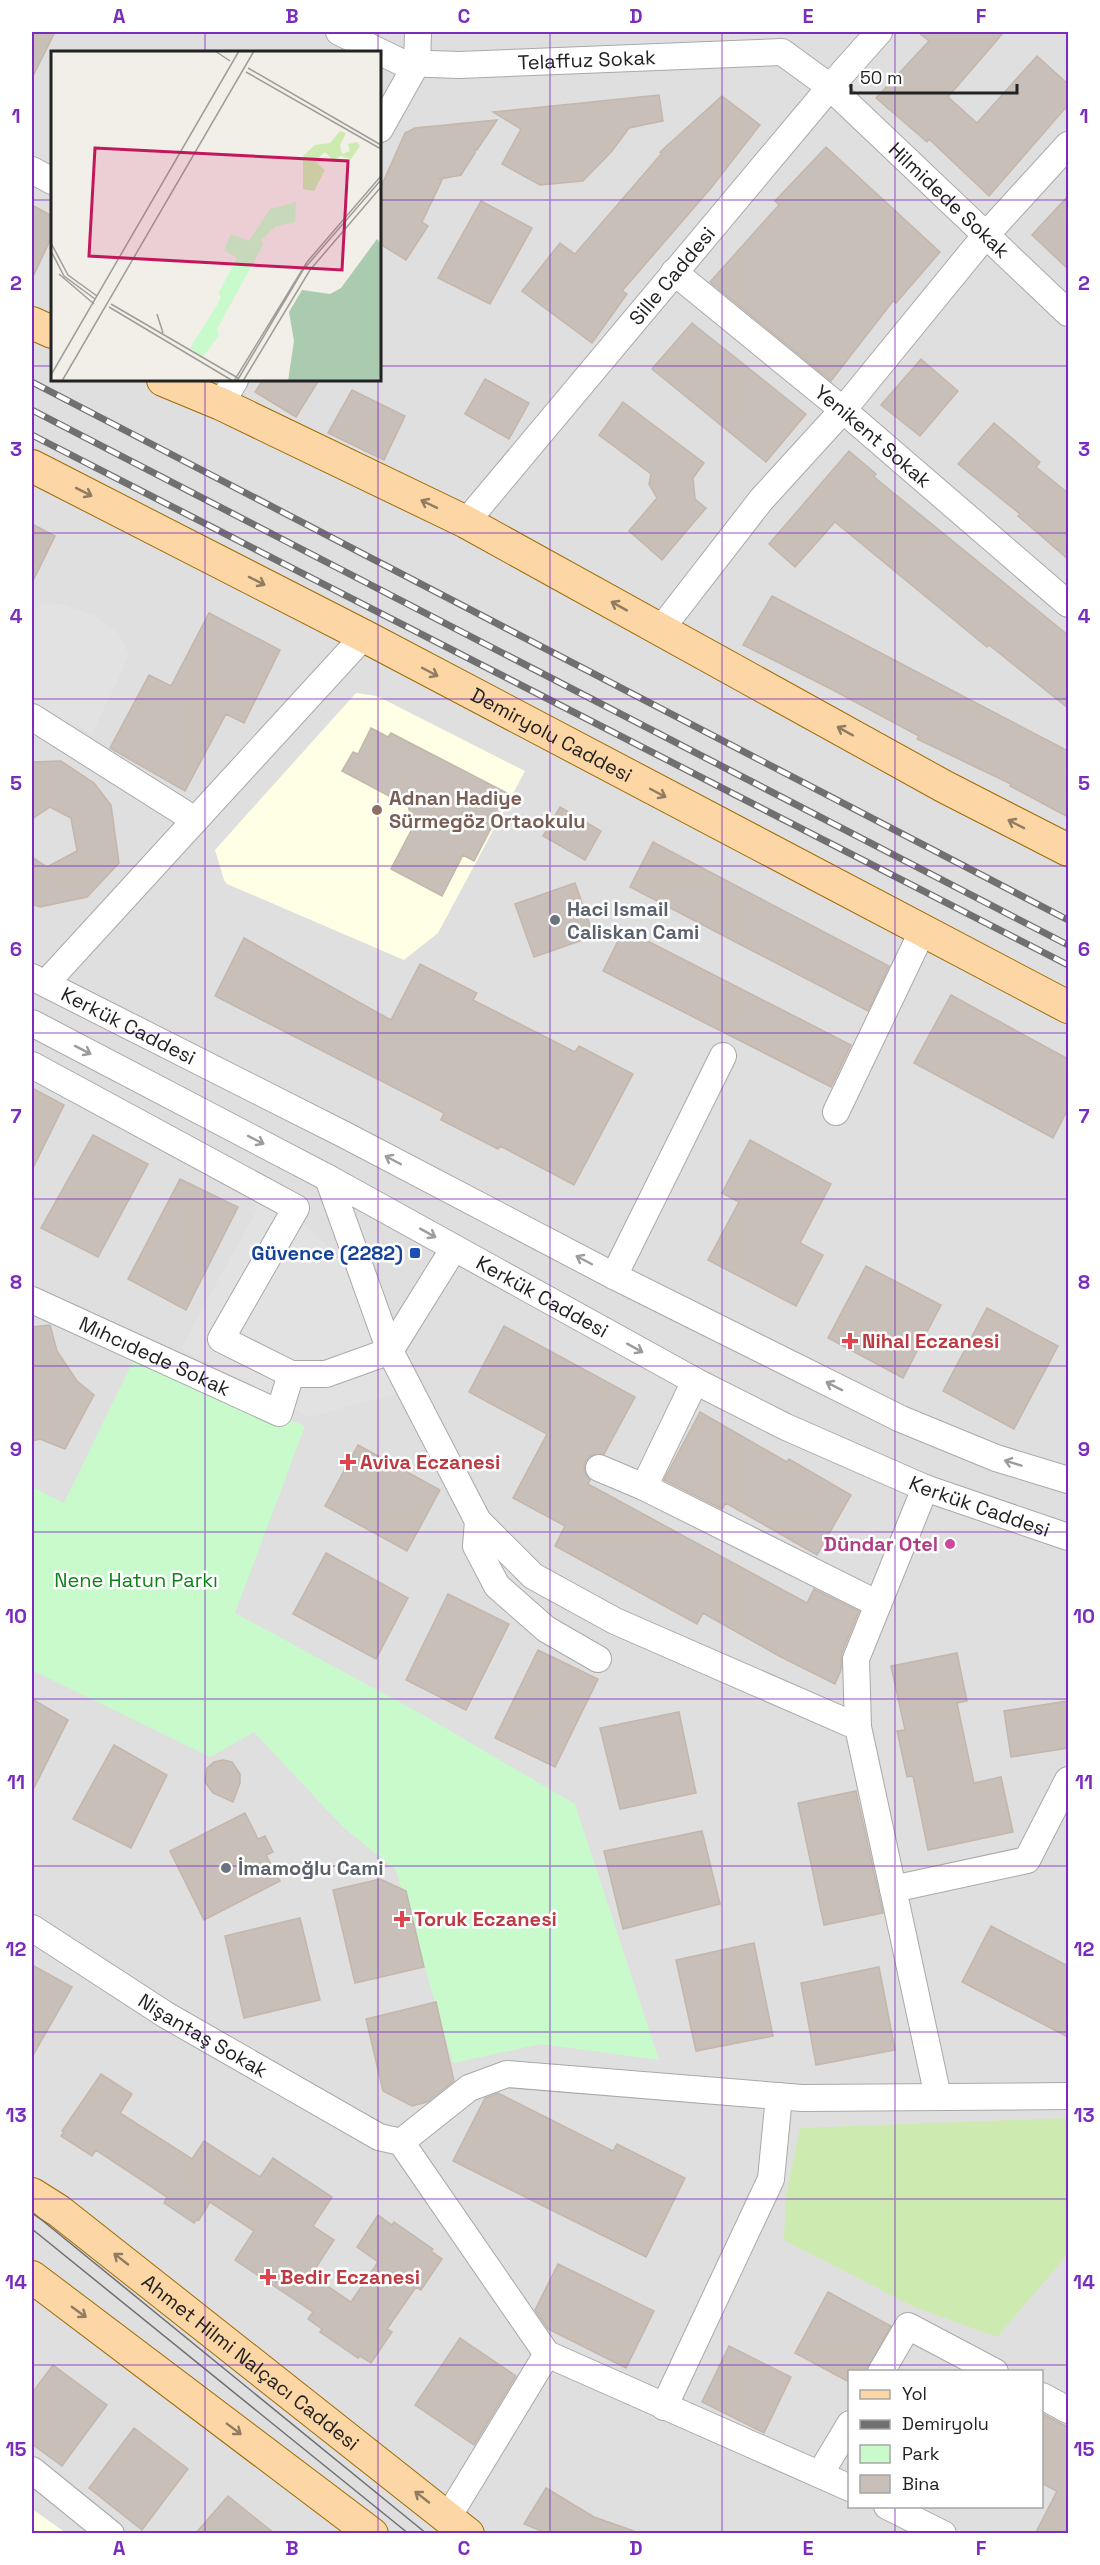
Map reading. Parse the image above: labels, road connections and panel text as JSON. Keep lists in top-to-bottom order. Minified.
{"streets":{"main road":["Demiryolu Caddesi","Ahmet Hilmi Nalçacı Caddesi"],"street":["Telaffuz Sokak","Hilmidede Sokak","Sille Caddesi","Yenikent Sokak","Kerkük Caddesi","Mıhcıdede Sokak","Nişantaş Sokak"]},"crossings":[["Telaffuz Sokak","Hilmidede Sokak"],["Telaffuz Sokak","Sille Caddesi"],["Hilmidede Sokak","Sille Caddesi"],["Sille Caddesi","Yenikent Sokak"]],"parks":["Nene Hatun Parkı"],"places":{"other":["Adnan Hadiye Sürmegöz Ortaokulu","Haci Ismail Caliskan Cami","Dündar Otel","İmamoğlu Cami"],"transit":["Güvence (2282)"],"health":["Nihal Eczanesi","Aviva Eczanesi","Toruk Eczanesi","Bedir Eczanesi"]},"legend":["Yol","Demiryolu","Park","Bina"],"scale_bar":"50 m","grid":{"columns":["A","B","C","D","E","F"],"rows":["1","2","3","4","5","6","7","8","9","10","11","12","13","14","15"]}}
